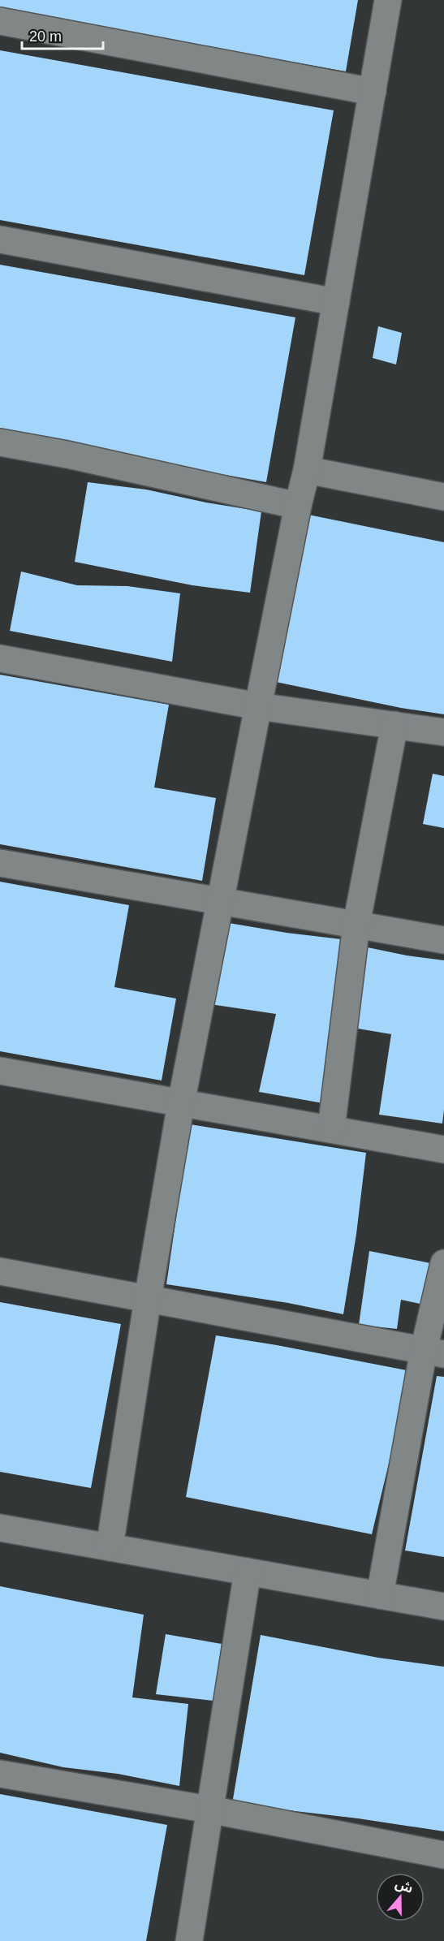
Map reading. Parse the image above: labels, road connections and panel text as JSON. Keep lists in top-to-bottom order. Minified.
{"scale_bar":"20 m","north":"top"}
